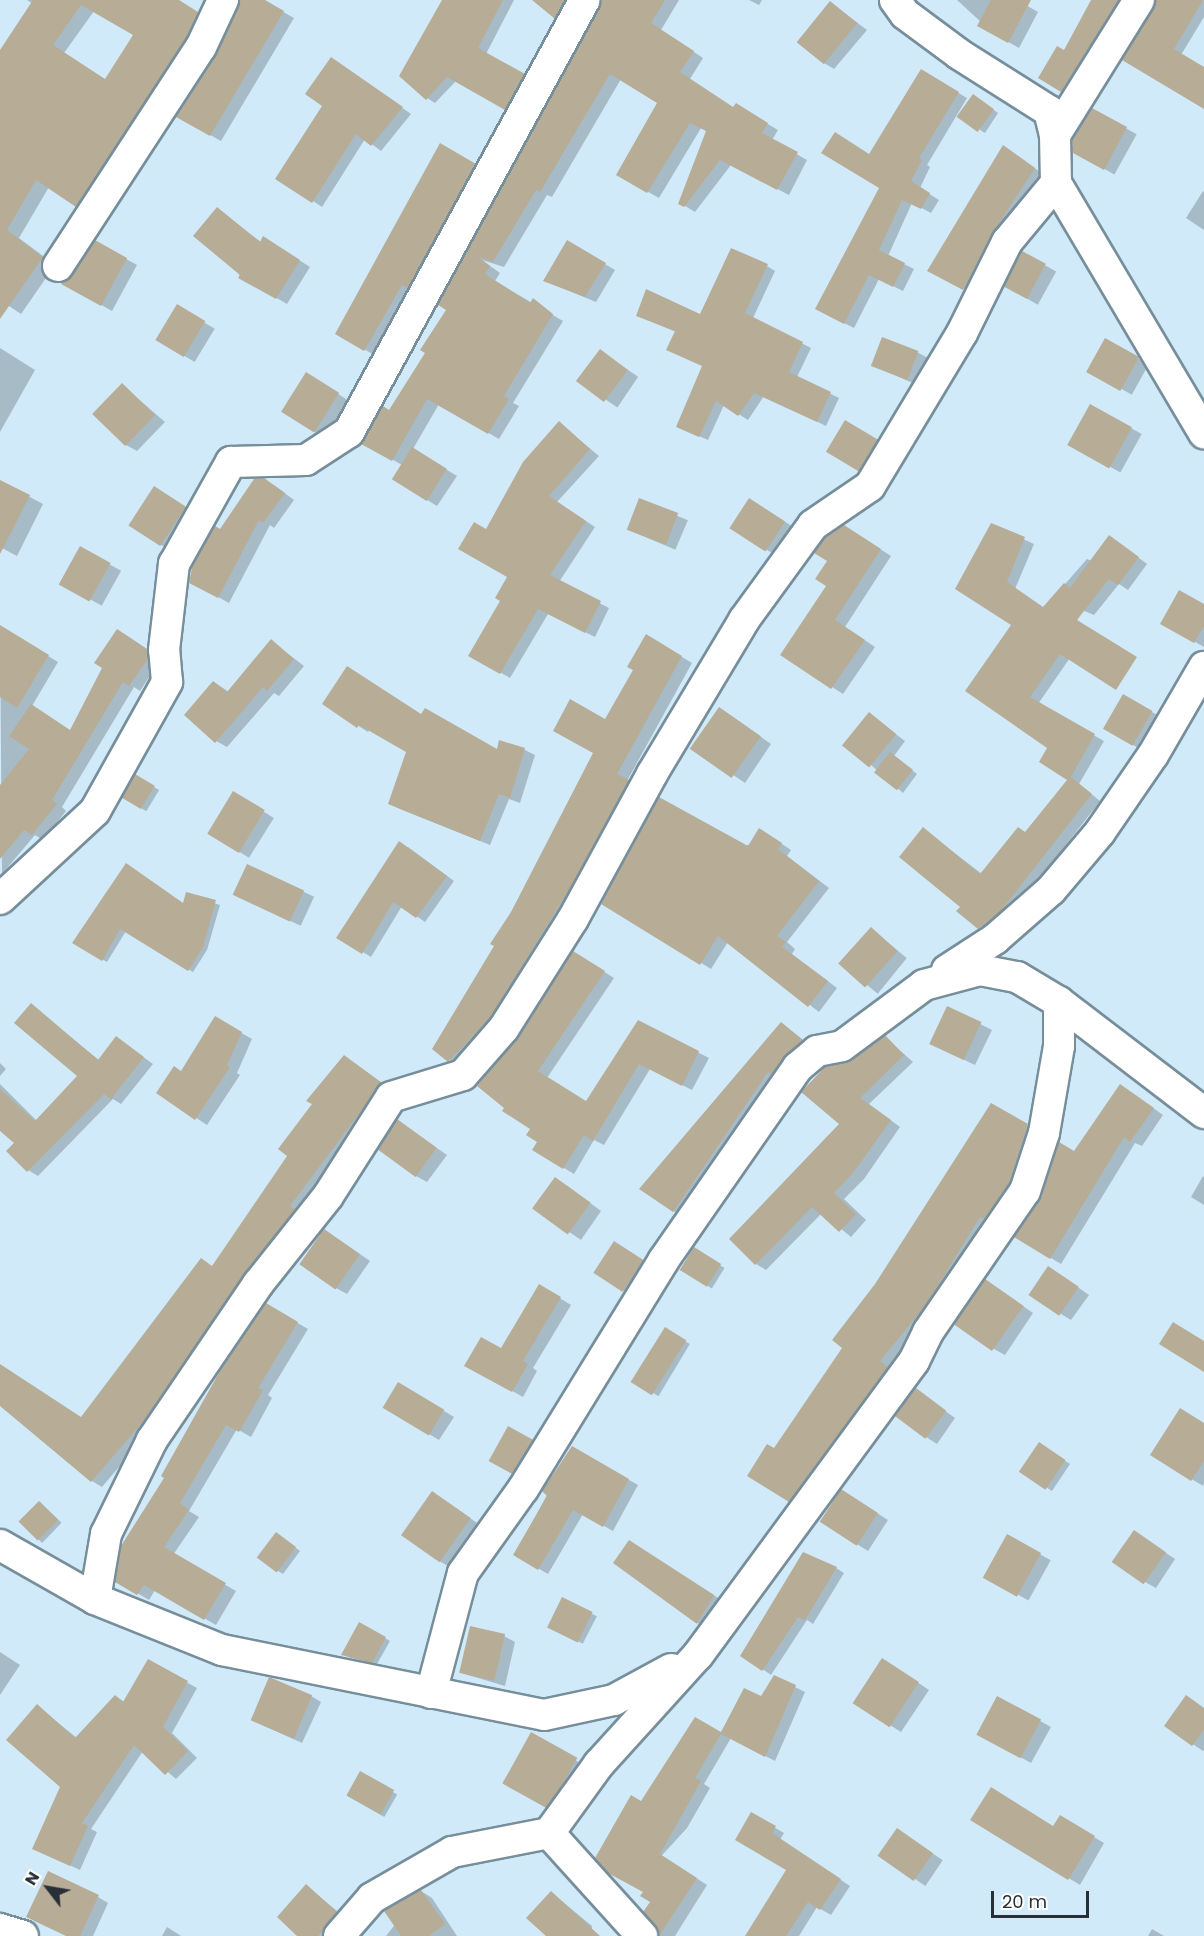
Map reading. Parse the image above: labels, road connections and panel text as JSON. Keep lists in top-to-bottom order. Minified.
{"scale_bar":"20 m","north":"top left"}
